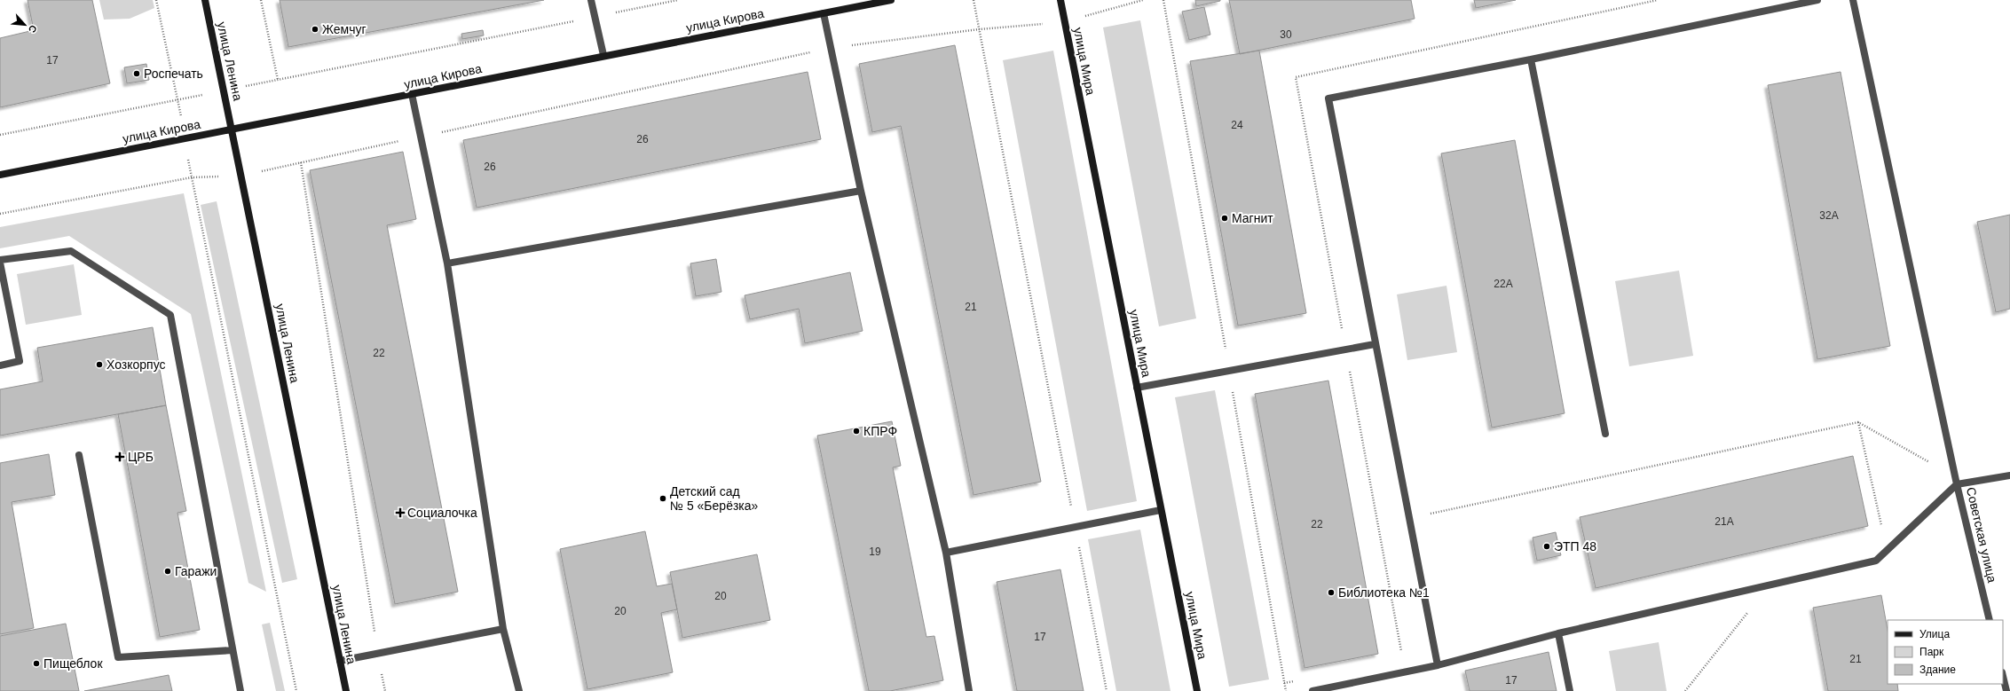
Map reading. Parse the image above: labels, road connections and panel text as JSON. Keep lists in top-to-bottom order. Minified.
{"streets":{"main road":["улица Кирова","улица Ленина","улица Мира"],"street":["Советская улица"]},"crossings":[["улица Кирова","улица Ленина"]],"places":{"other":["Жемчуг","Роспечать","Магнит","Хозкорпус","КПРФ","Детский сад № 5 «Берёзка»","ЭТП 48","Гаражи","Библиотека №1","Пищеблок"],"health":["ЦРБ","Социалочка"]},"house_numbers":["30","17","24","26","26","32А","22А","21","22","21А","22","19","20","20","17","21","17"],"legend":["Улица","Парк","Здание"],"north":"bottom right"}
